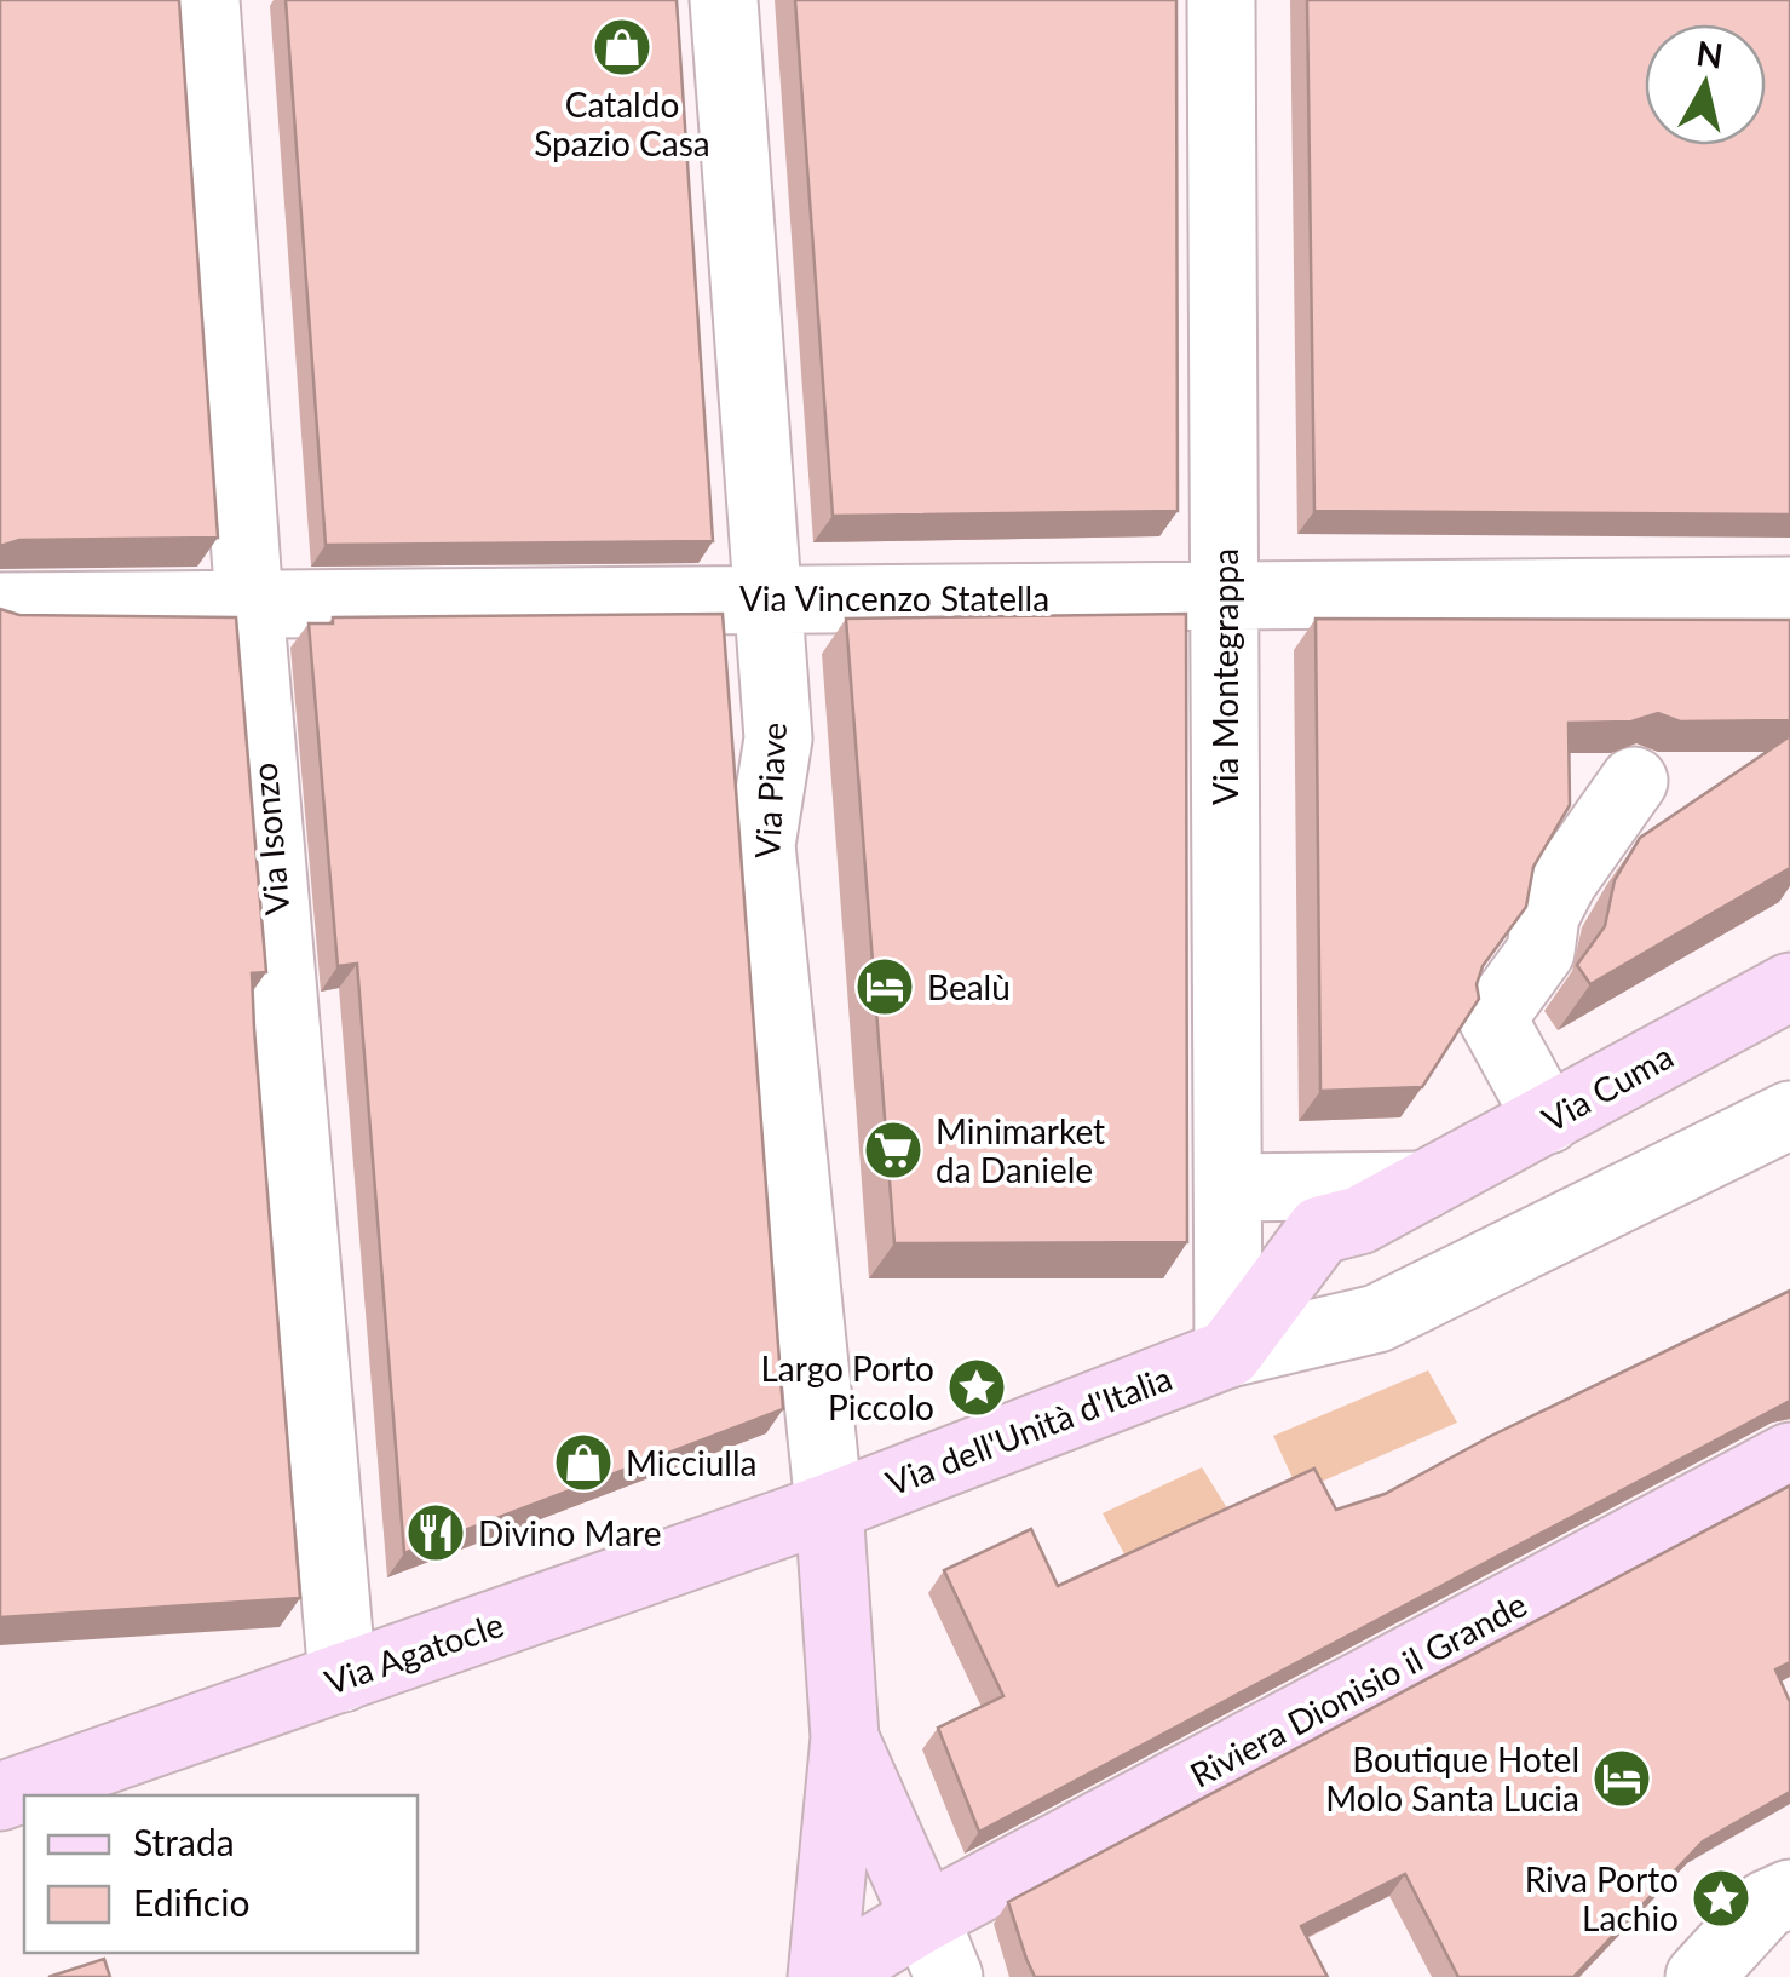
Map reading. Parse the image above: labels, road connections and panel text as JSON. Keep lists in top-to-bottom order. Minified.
{"streets":{"street":["Via Vincenzo Statella","Via Montegrappa","Via Piave","Via Isonzo","Via Cuma","Via dell'Unità d'Italia","Via Agatocle","Riviera Dionisio il Grande"]},"crossings":[["Via Vincenzo Statella","Via Montegrappa"],["Via Vincenzo Statella","Via Piave"],["Via Vincenzo Statella","Via Isonzo"],["Via Montegrappa","Via Cuma"],["Via Montegrappa","Via dell'Unità d'Italia"],["Via Piave","Via dell'Unità d'Italia"],["Via Piave","Via Agatocle"],["Via Isonzo","Via Agatocle"],["Via Cuma","Via dell'Unità d'Italia"],["Via dell'Unità d'Italia","Via Agatocle"]],"places":{"shop":["Cataldo Spazio Casa","Micciulla"],"hotel":["Bealù","Boutique Hotel Molo Santa Lucia"],"supermarket":["Minimarket da Daniele"],"place":["Largo Porto Piccolo","Riva Porto Lachio"],"restaurant":["Divino Mare"]},"legend":["Strada","Edificio"],"north":"top"}
